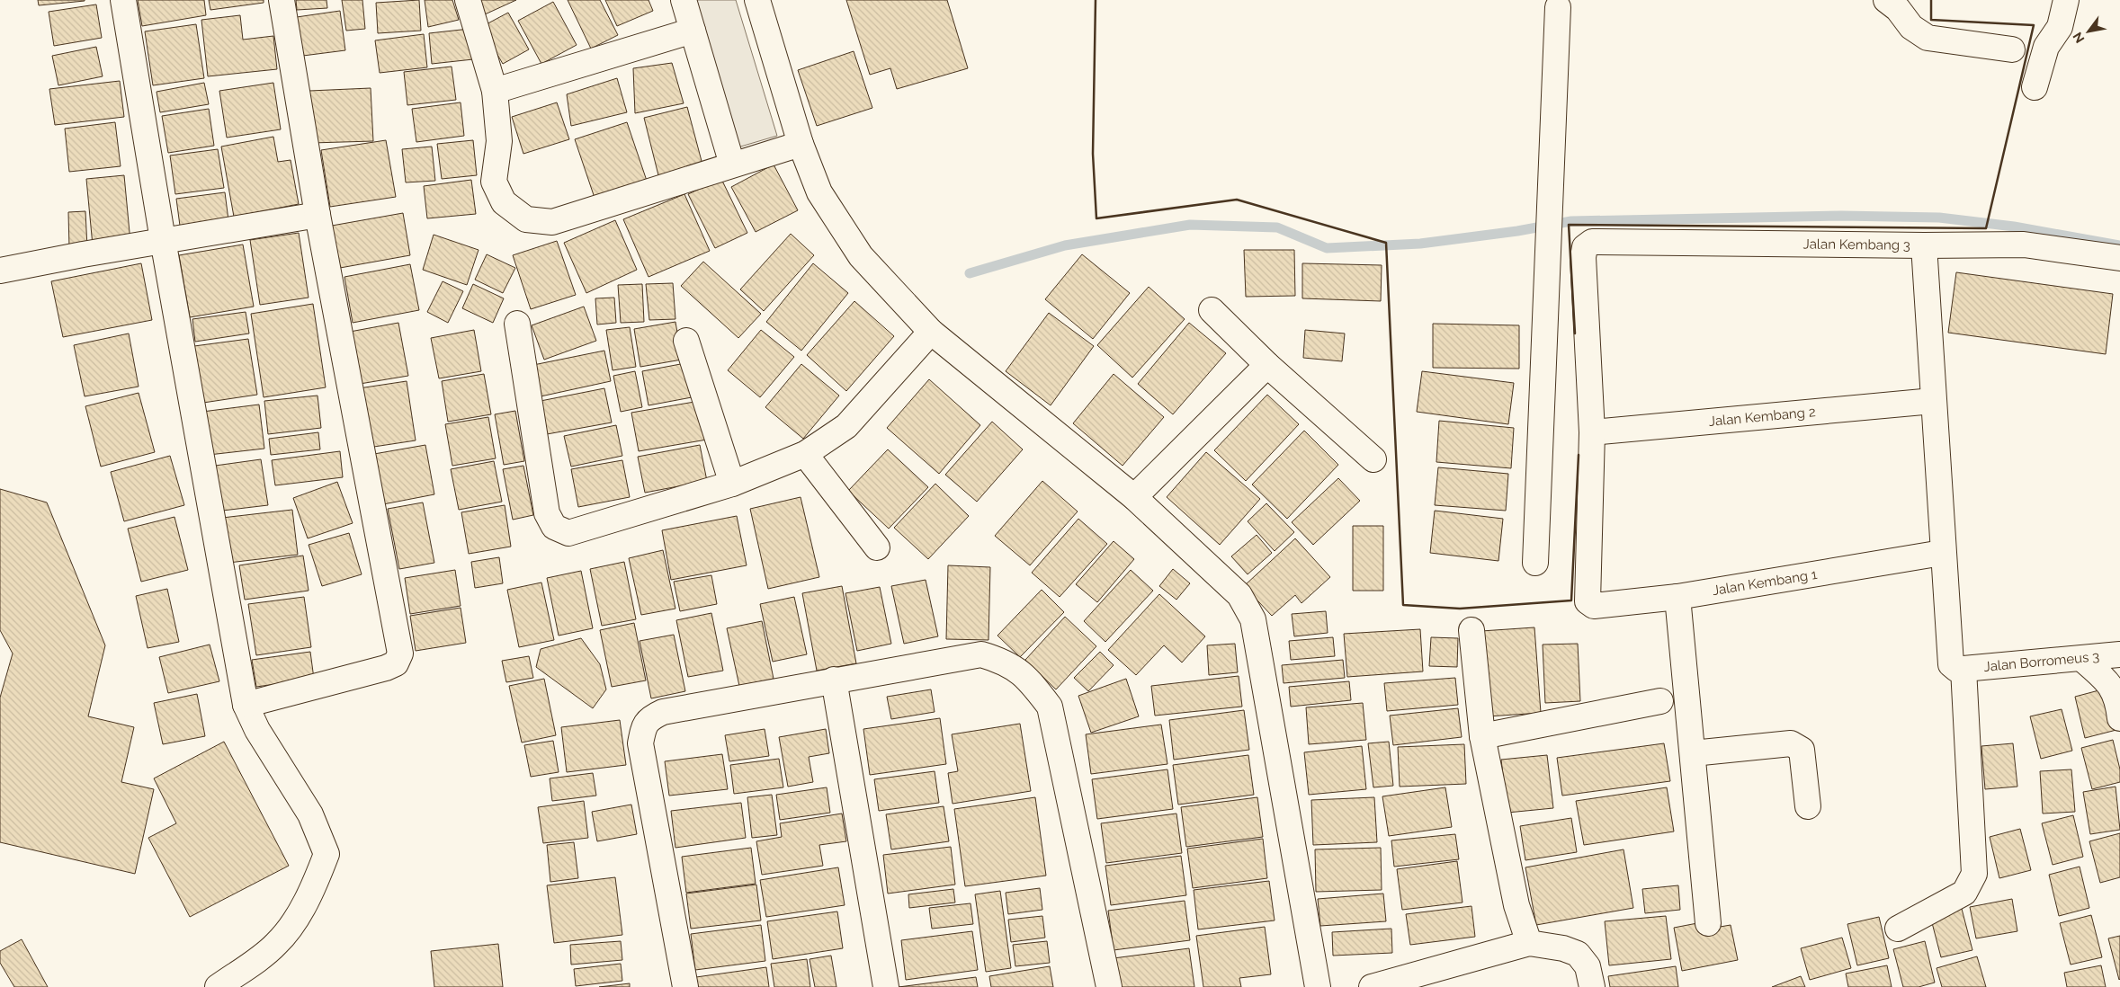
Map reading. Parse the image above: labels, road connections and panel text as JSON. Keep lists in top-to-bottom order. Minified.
{"streets":{"street":["Jalan Kembang 3","Jalan Kembang 2","Jalan Kembang 1","Jalan Borromeus 3"]},"crossings":[["Jalan Kembang 3","Jalan Kembang 2"],["Jalan Kembang 3","Jalan Kembang 1"],["Jalan Kembang 2","Jalan Kembang 1"]],"north":"bottom left"}
